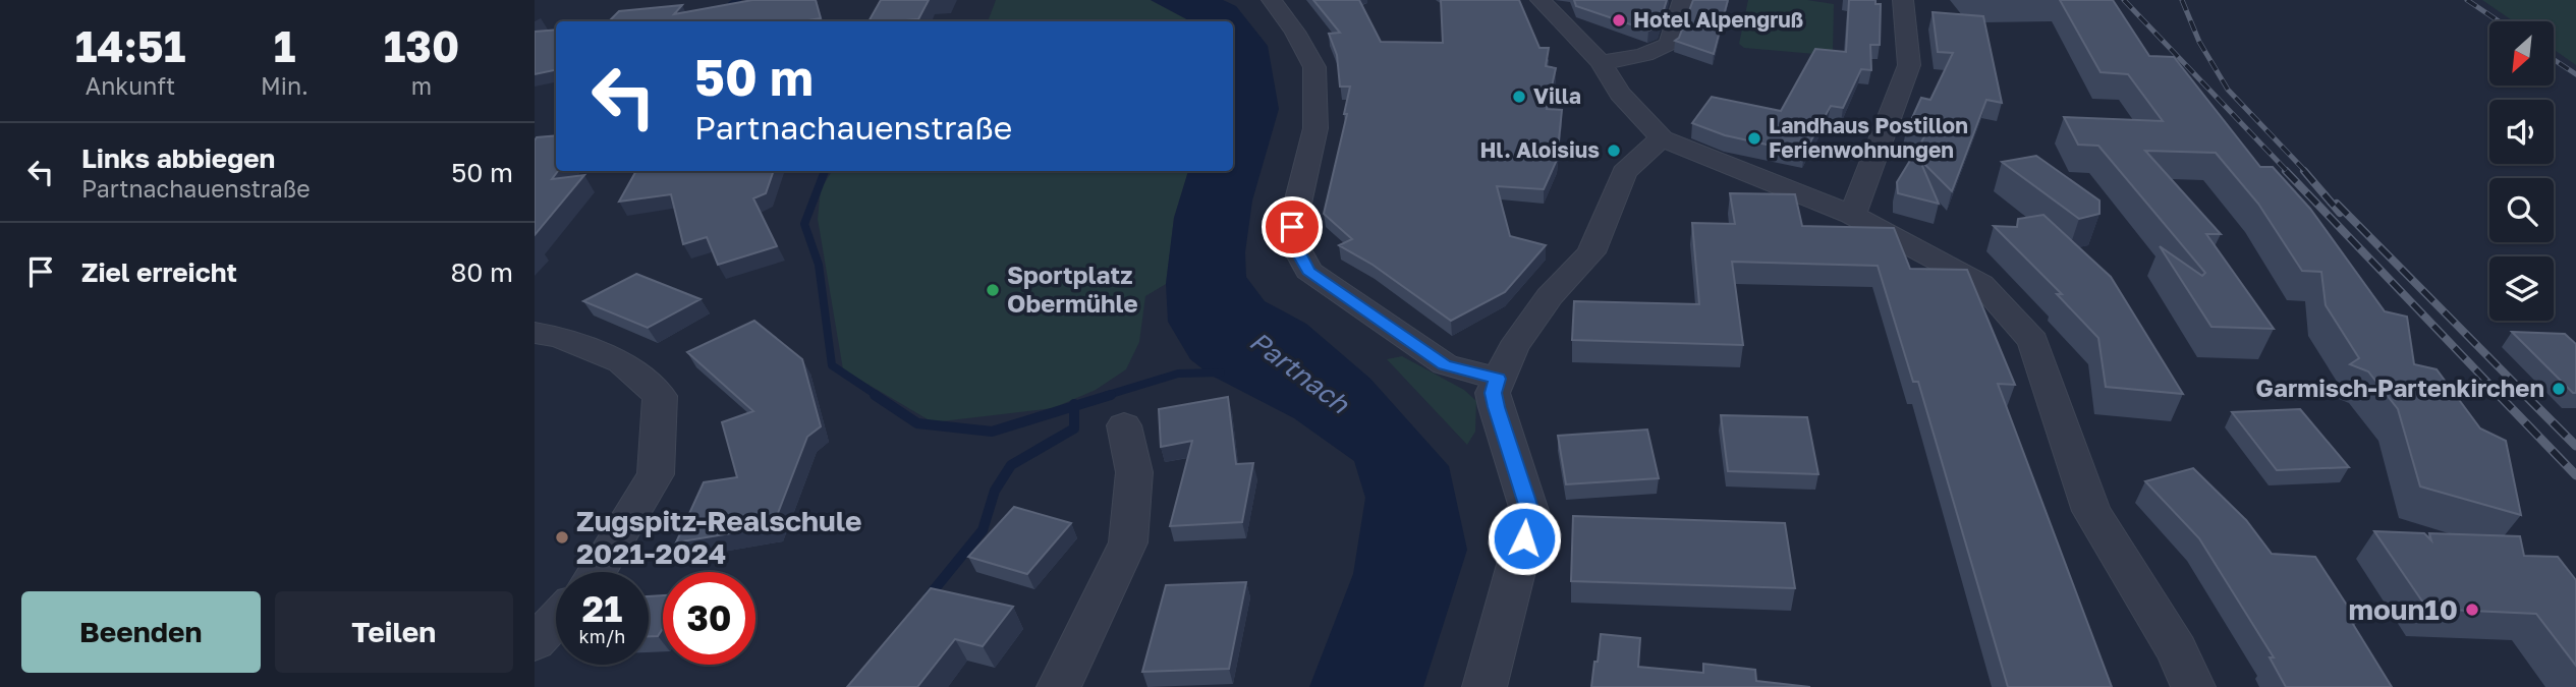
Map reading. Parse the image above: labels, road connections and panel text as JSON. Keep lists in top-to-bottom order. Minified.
{"water":["Partnach"],"places":["Hotel Alpengruß","Villa","Landhaus Postillon Ferienwohnungen","Hl. Aloisius","Sportplatz Obermühle","Garmisch-Partenkirchen","Zugspitz-Realschule 2021-2024","moun10"],"north":"bottom left","page":{"eta":["14:51","Ankunft","1","Min.","130","m"],"turn":["50 m","Partnachauenstraße"],"list":[{"name":"Links abbiegen","note":"Partnachauenstraße","value":"50 m"},{"name":"Ziel erreicht","value":"80 m"}],"speed":"21 km/h","limit":"30","buttons":["Beenden","Teilen"]}}
